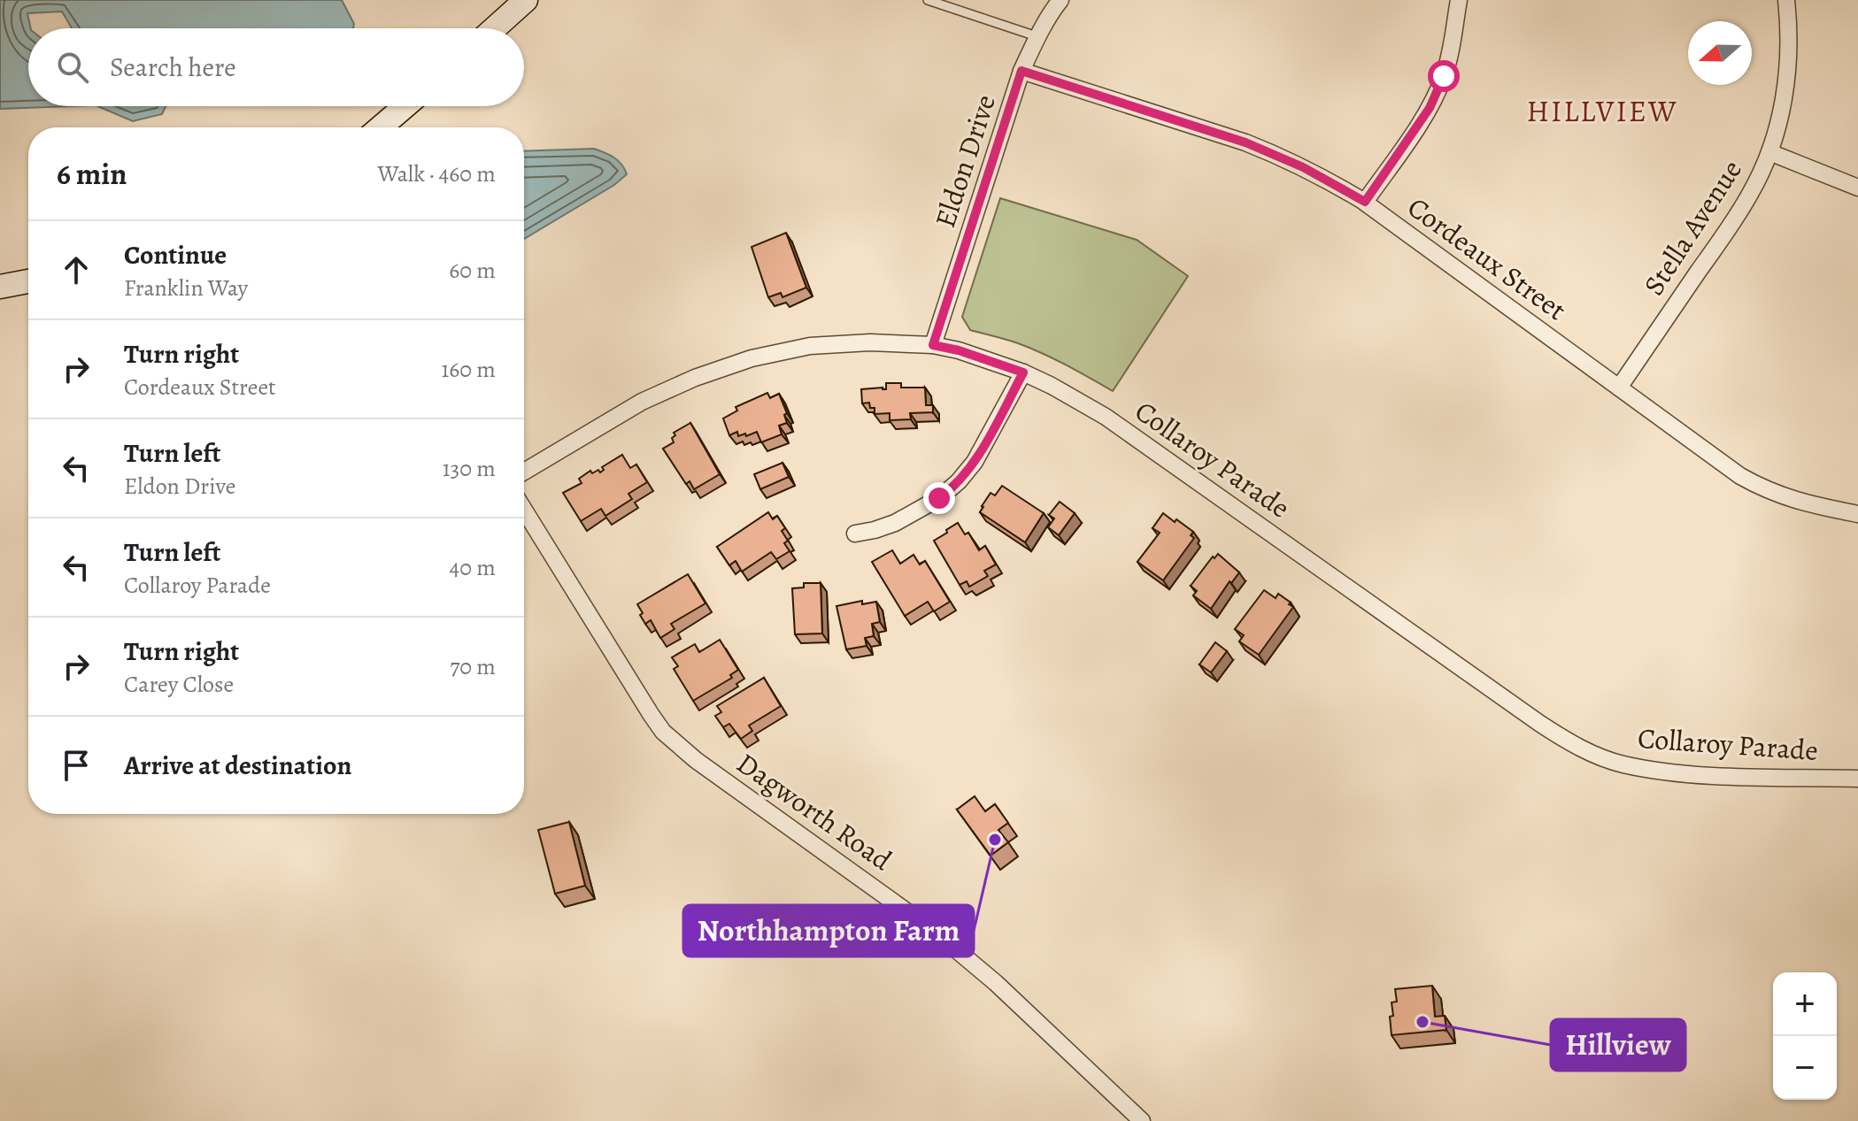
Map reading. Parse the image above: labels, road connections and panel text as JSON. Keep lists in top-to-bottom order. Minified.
{"streets":{"street":["Eldon Drive","Stella Avenue","Cordeaux Street","Collaroy Parade","Dagworth Road"]},"crossings":[["Eldon Drive","Cordeaux Street"],["Eldon Drive","Collaroy Parade"],["Stella Avenue","Cordeaux Street"]],"districts":["HILLVIEW"],"places":["Northhampton Farm","Hillview"],"north":"left","page":{"search":"Search here","heading":["6 min","Walk · 460 m"],"list":[["Continue","Franklin Way","60 m"],["Turn right","Cordeaux Street","160 m"],["Turn left","Eldon Drive","130 m"],["Turn left","Collaroy Parade","40 m"],["Turn right","Carey Close","70 m"],"Arrive at destination"],"map_buttons":["+","−"]}}
